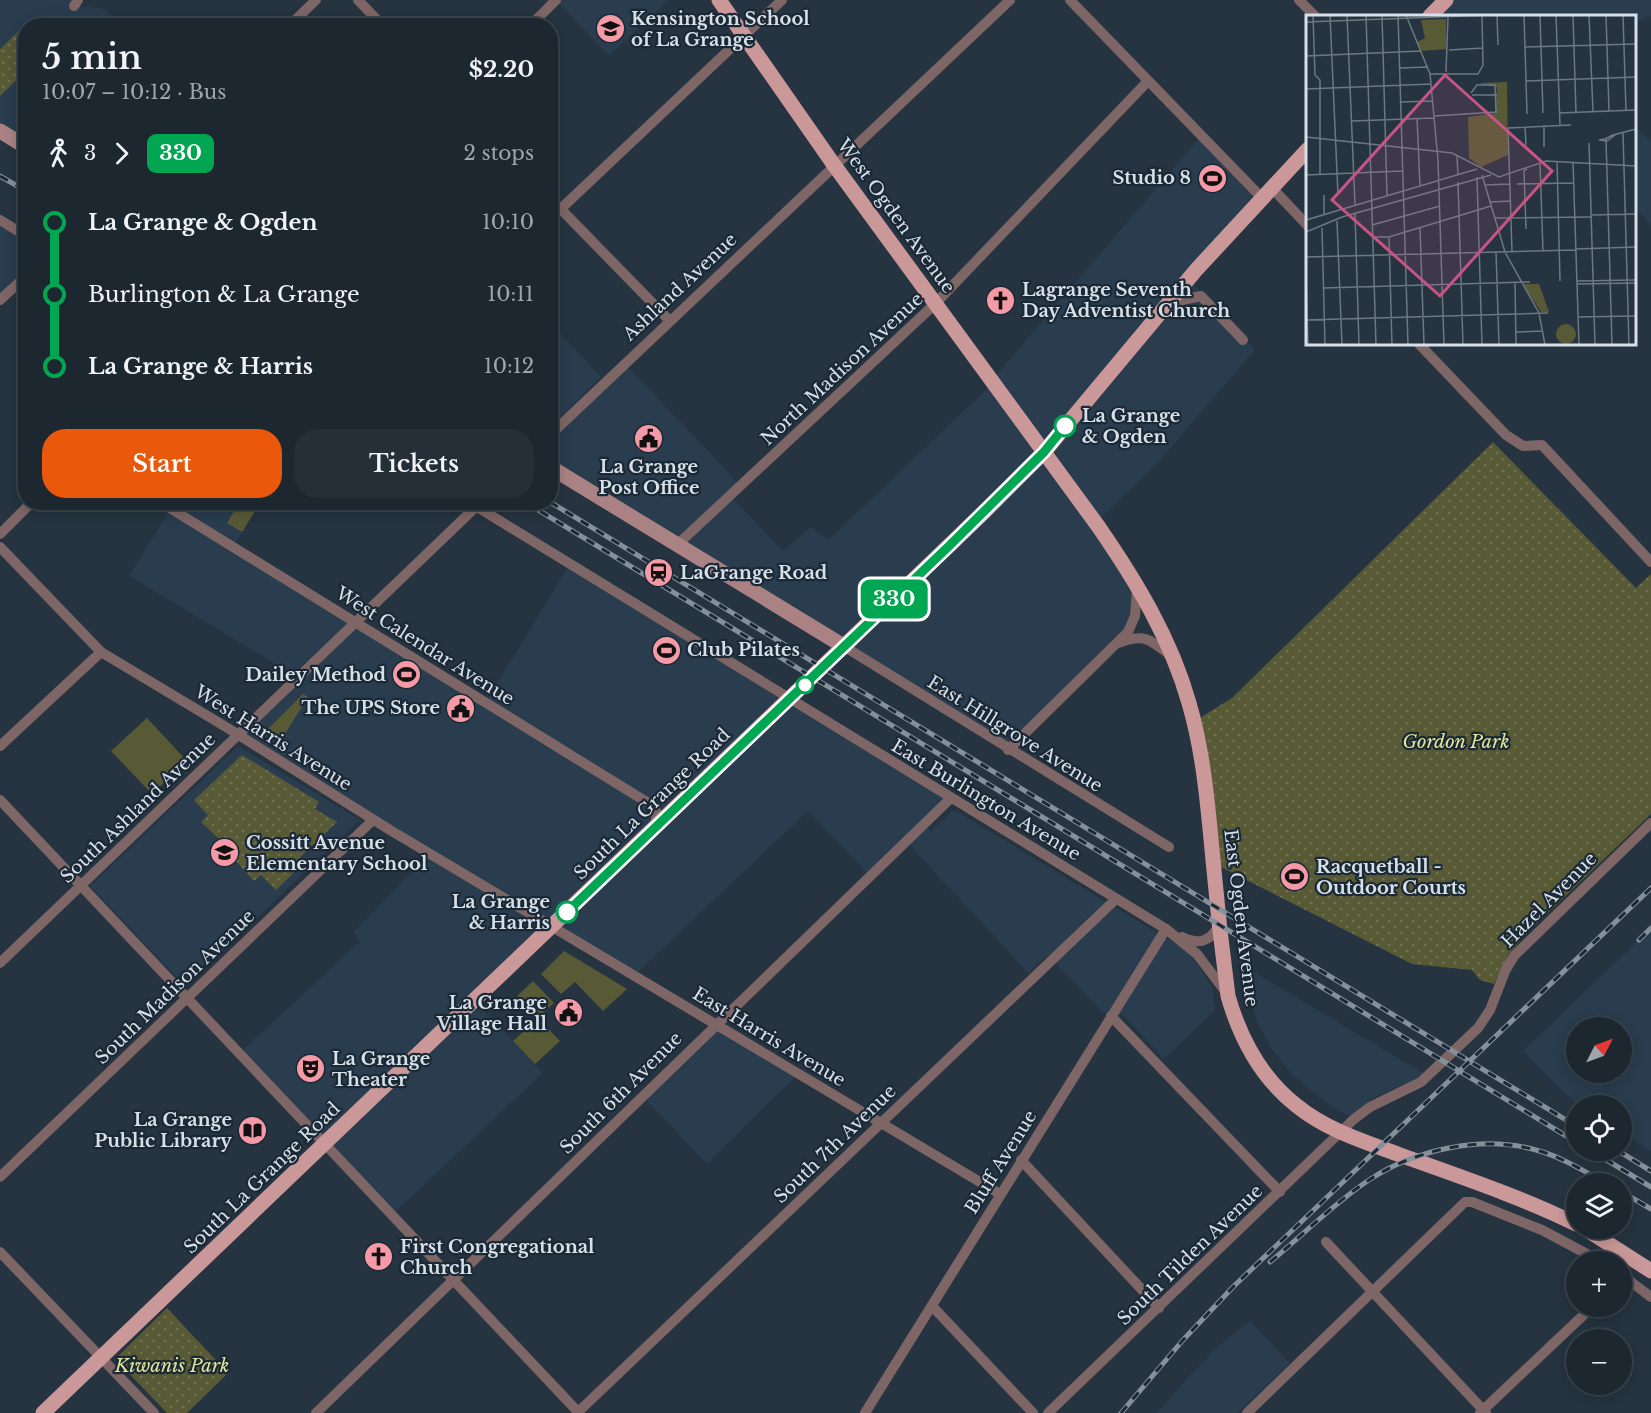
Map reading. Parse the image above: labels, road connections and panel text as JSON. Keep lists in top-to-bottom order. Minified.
{"streets":{"main road":["West Ogden Avenue","South La Grange Road","East Ogden Avenue"],"street":["Ashland Avenue","North Madison Avenue","West Calendar Avenue","East Hillgrove Avenue","West Harris Avenue","East Burlington Avenue","South Ashland Avenue","Hazel Avenue","South Madison Avenue","East Harris Avenue","South 6th Avenue","South 7th Avenue","Bluff Avenue","South Tilden Avenue"]},"crossings":[["West Ogden Avenue","Ashland Avenue"],["West Ogden Avenue","North Madison Avenue"],["West Ogden Avenue","South La Grange Road"],["West Ogden Avenue","East Ogden Avenue"],["West Calendar Avenue","South La Grange Road"],["West Calendar Avenue","South Ashland Avenue"],["East Hillgrove Avenue","South La Grange Road"],["West Harris Avenue","South La Grange Road"],["West Harris Avenue","South Ashland Avenue"],["West Harris Avenue","South Madison Avenue"],["West Harris Avenue","East Harris Avenue"],["East Burlington Avenue","South La Grange Road"],["East Burlington Avenue","East Ogden Avenue"],["East Burlington Avenue","South 6th Avenue"],["East Burlington Avenue","South 7th Avenue"],["East Burlington Avenue","Bluff Avenue"],["South La Grange Road","East Ogden Avenue"],["South La Grange Road","East Harris Avenue"],["Hazel Avenue","South Tilden Avenue"],["East Harris Avenue","South 6th Avenue"],["East Harris Avenue","South 7th Avenue"],["East Harris Avenue","Bluff Avenue"]],"parks":["Gordon Park","Kiwanis Park"],"places":{"school or university":["Kensington School of La Grange","Cossitt Avenue Elementary School"],"sports":["Studio 8","Club Pilates","Dailey Method","Racquetball - Outdoor Courts"],"church":["Lagrange Seventh Day Adventist Church","First Congregational Church"],"other":["La Grange & Ogden","La Grange & Harris"],"public building":["La Grange Post Office","The UPS Store","La Grange Village Hall"],"station":["LaGrange Road"],"theatre":["La Grange Theater"],"library":["La Grange Public Library"]},"lines":["bus line 330"],"north":"top right","page":{"on_map":"330","heading":["5 min","10:07 – 10:12 · Bus","$2.20"],"legs":["3","330","2 stops"],"list":[{"name":"La Grange & Ogden","value":"10:10"},{"name":"Burlington & La Grange","value":"10:11"},{"name":"La Grange & Harris","value":"10:12"}],"buttons":["Start","Tickets"],"map_buttons":["+","−"]}}
